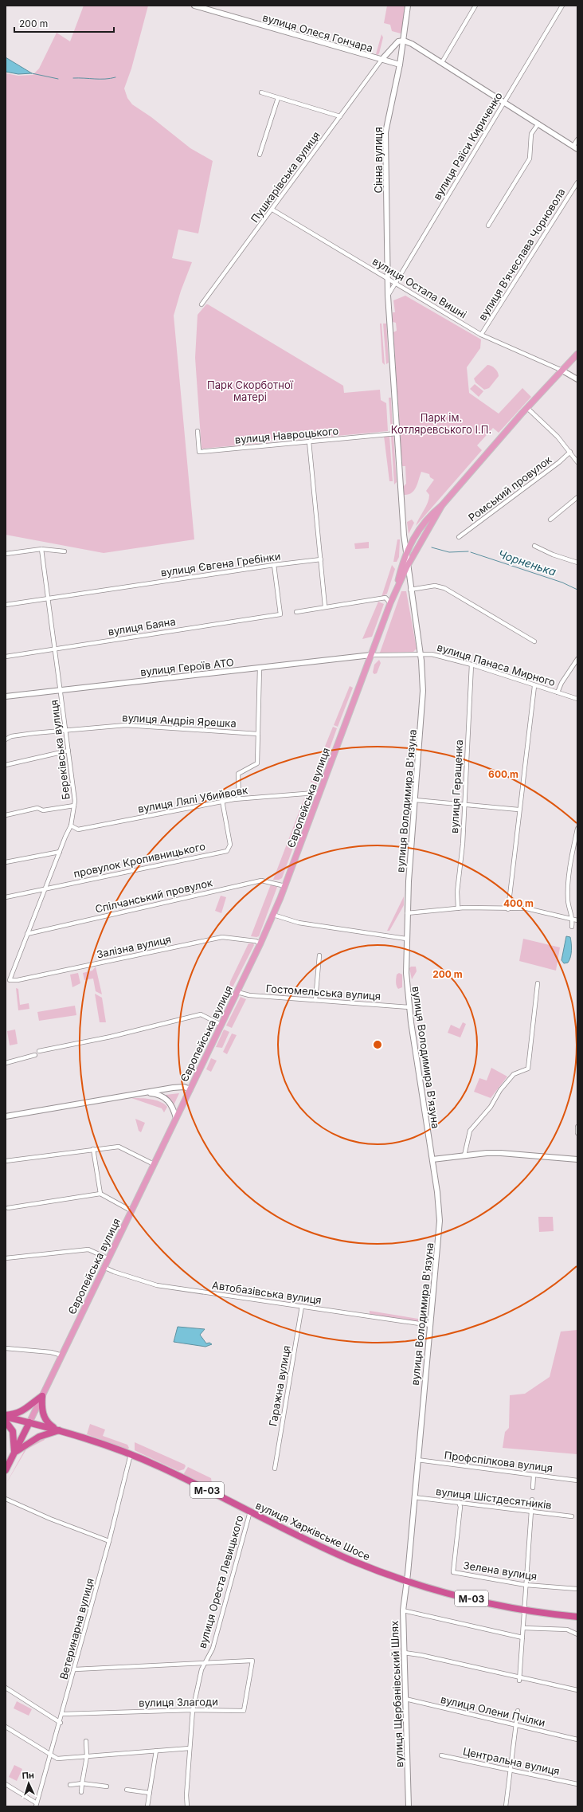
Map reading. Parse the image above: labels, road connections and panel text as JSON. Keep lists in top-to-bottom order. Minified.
{"streets":{"highway":["Європейська вулиця","М-03","вулиця Харківське Шосе"],"main road":["вулиця Олеся Гончара","Сінна вулиця","вулиця Героїв АТО","вулиця Володимира В'язуна","вулиця Щербанівський Шлях"],"street":["вулиця Раїси Кириченко","Пушкарівська вулиця","вулиця Вʼячеслава Чорновола","вулиця Остапа Вишні","вулиця Навроцького","Ромський провулок","вулиця Євгена Гребінки","вулиця Баяна","вулиця Панаса Мирного","вулиця Андрія Ярешка","Береківська вулиця","вулиця Геращенка","вулиця Лялі Убийвовк","провулок Кропивницького","Спілчанський провулок","Залізна вулиця","Гостомельська вулиця","Автобазівська вулиця","Гаражна вулиця","Профспілкова вулиця","вулиця Шістдесятників","Зелена вулиця","вулиця Ореста Левицького","Ветеринарна вулиця","вулиця Злагоди","вулиця Олени Пчілки","Центральна вулиця"]},"crossings":[["вулиця Олеся Гончара","Сінна вулиця"],["вулиця Олеся Гончара","Пушкарівська вулиця"],["вулиця Раїси Кириченко","вулиця Остапа Вишні"],["Сінна вулиця","вулиця Остапа Вишні"],["Пушкарівська вулиця","вулиця Остапа Вишні"],["вулиця Вʼячеслава Чорновола","вулиця Остапа Вишні"],["вулиця Остапа Вишні","Європейська вулиця"],["вулиця Навроцького","вулиця Володимира В'язуна"],["вулиця Євгена Гребінки","вулиця Баяна"],["вулиця Євгена Гребінки","Береківська вулиця"],["вулиця Баяна","Береківська вулиця"],["вулиця Панаса Мирного","вулиця Героїв АТО"],["вулиця Панаса Мирного","вулиця Геращенка"],["вулиця Панаса Мирного","Європейська вулиця"],["вулиця Панаса Мирного","вулиця Володимира В'язуна"],["вулиця Героїв АТО","Береківська вулиця"],["вулиця Героїв АТО","Європейська вулиця"],["вулиця Андрія Ярешка","Береківська вулиця"],["Береківська вулиця","вулиця Лялі Убийвовк"],["Береківська вулиця","провулок Кропивницького"],["Береківська вулиця","Спілчанський провулок"],["Береківська вулиця","Залізна вулиця"],["Європейська вулиця","вулиця Лялі Убийвовк"],["Європейська вулиця","вулиця Володимира В'язуна"],["Європейська вулиця","Спілчанський провулок"],["Європейська вулиця","Залізна вулиця"],["Європейська вулиця","Гостомельська вулиця"],["Європейська вулиця","Автобазівська вулиця"],["Європейська вулиця","М-03"],["Європейська вулиця","вулиця Харківське Шосе"],["вулиця Лялі Убийвовк","провулок Кропивницького"],["вулиця Володимира В'язуна","Гостомельська вулиця"],["вулиця Володимира В'язуна","Автобазівська вулиця"],["вулиця Володимира В'язуна","Профспілкова вулиця"],["вулиця Володимира В'язуна","вулиця Шістдесятників"],["вулиця Володимира В'язуна","вулиця Харківське Шосе"],["вулиця Володимира В'язуна","вулиця Щербанівський Шлях"],["Автобазівська вулиця","Гаражна вулиця"],["М-03","вулиця Харківське Шосе"],["вулиця Шістдесятників","Зелена вулиця"],["вулиця Харківське Шосе","вулиця Ореста Левицького"],["вулиця Харківське Шосе","Ветеринарна вулиця"],["вулиця Харківське Шосе","вулиця Щербанівський Шлях"],["вулиця Ореста Левицького","вулиця Злагоди"],["Ветеринарна вулиця","вулиця Злагоди"],["вулиця Щербанівський Шлях","вулиця Олени Пчілки"]],"water":["Чорненька"],"parks":["Парк Скорботної матері","Парк ім. Котляревського І.П."],"scale_bar":"200 m","north":"top","rings":["600 m","400 m","200 m"]}
